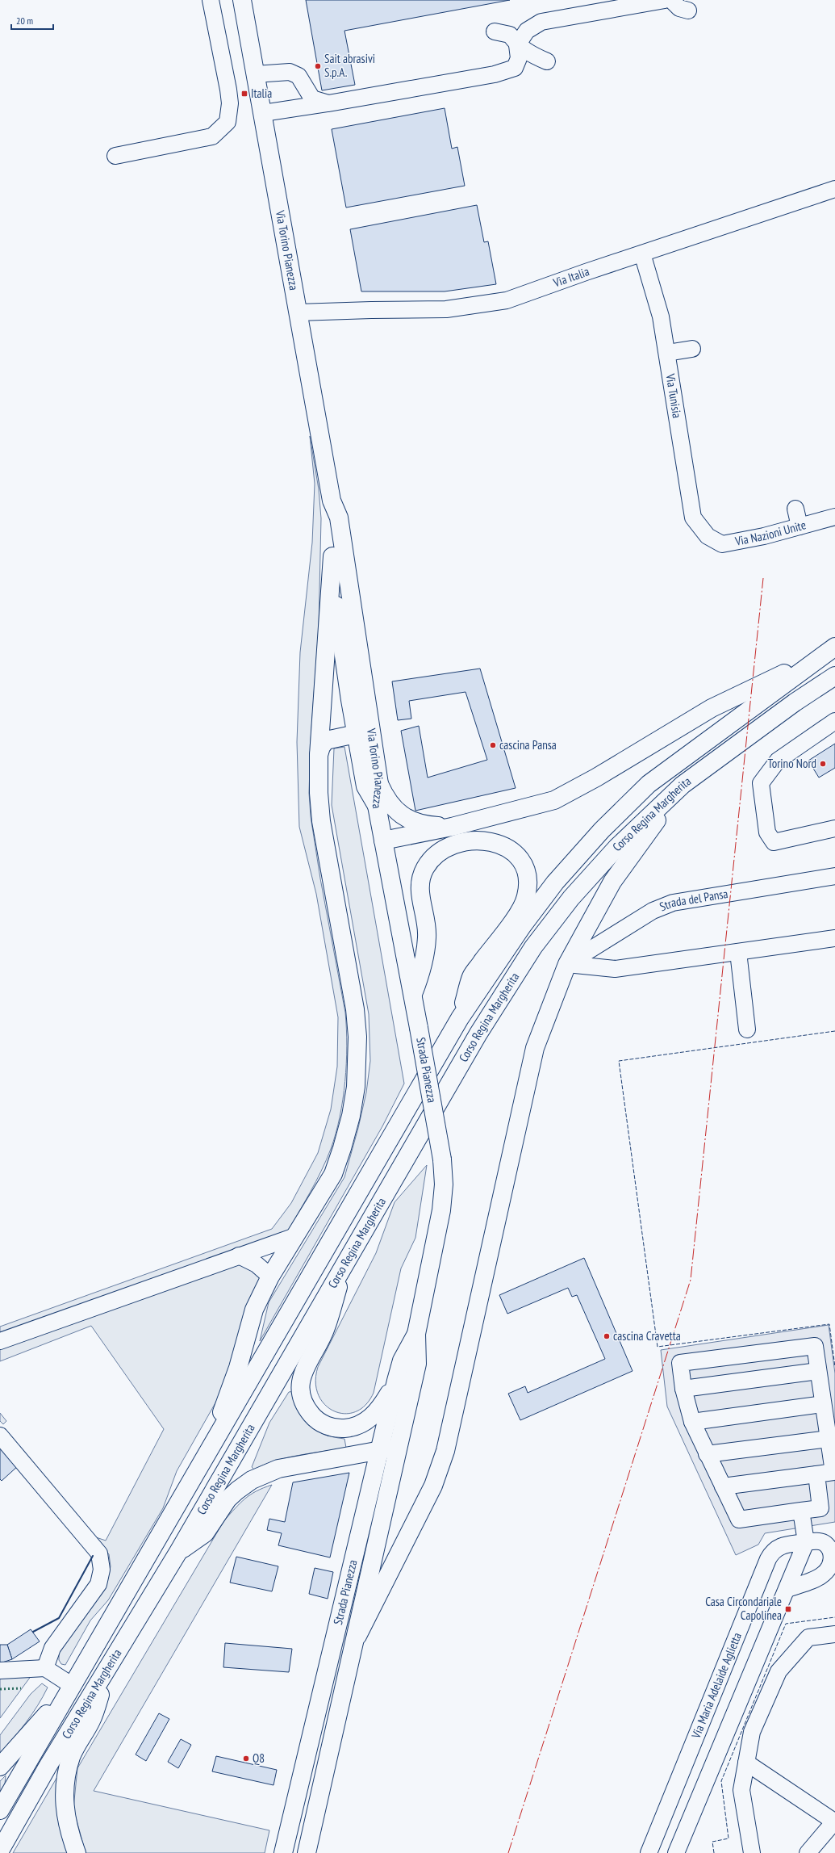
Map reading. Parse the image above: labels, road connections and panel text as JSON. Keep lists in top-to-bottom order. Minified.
{"streets":{"main road":["Via Torino Pianezza","Corso Regina Margherita","Strada Pianezza"],"street":["Via Italia","Via Tunisia","Via Nazioni Unite","Strada del Pansa","Via Maria Adelaide Aglietta"]},"crossings":[["Via Torino Pianezza","Via Italia"],["Via Torino Pianezza","Strada Pianezza"],["Via Italia","Via Tunisia"],["Via Tunisia","Via Nazioni Unite"]],"places":{"other":["Sait abrasivi S.p.A.","cascina Pansa","Torino Nord","cascina Cravetta","Q8"],"transit":["Italia","Casa Circondariale Capolinea"]},"scale_bar":"20 m"}
